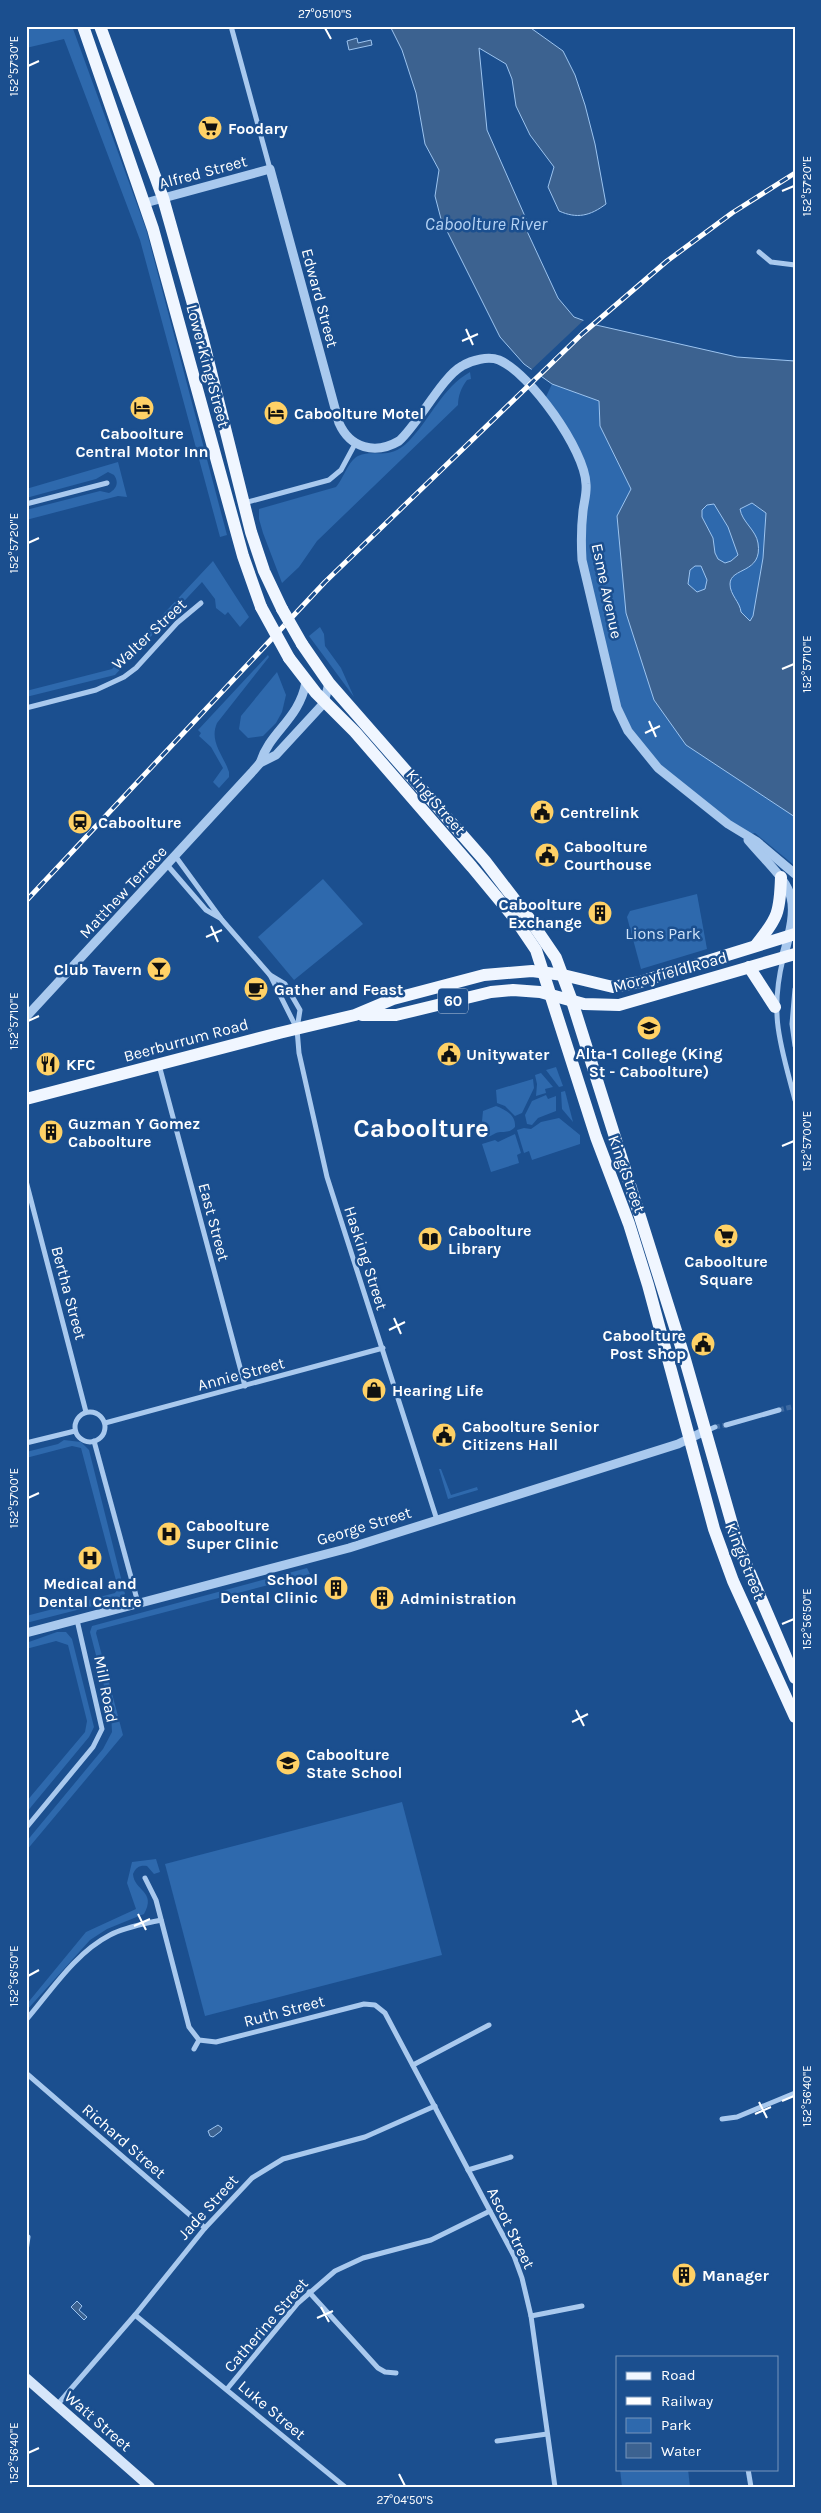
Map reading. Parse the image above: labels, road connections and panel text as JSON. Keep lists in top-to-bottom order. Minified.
{"streets":{"main road":["Lower King Street","King Street","Morayfield Road","60","Beerburrum Road","Watt Street"],"street":["Alfred Street","Edward Street","Esme Avenue","Walter Street","Matthew Terrace","East Street","Hasking Street","Bertha Street","Annie Street","George Street","Mill Road","Ruth Street","Richard Street","Jade Street","Ascot Street","Catherine Street","Luke Street"]},"crossings":[["Alfred Street","Edward Street"],["Alfred Street","Lower King Street"],["Edward Street","Esme Avenue"],["Lower King Street","King Street"],["Lower King Street","Matthew Terrace"],["Esme Avenue","Morayfield Road"],["King Street","Matthew Terrace"],["King Street","Morayfield Road"],["King Street","Beerburrum Road"],["King Street","George Street"],["Morayfield Road","Beerburrum Road"],["Beerburrum Road","East Street"],["Beerburrum Road","Hasking Street"],["East Street","Annie Street"],["Hasking Street","Annie Street"],["Hasking Street","George Street"],["Bertha Street","Annie Street"],["George Street","Mill Road"],["Ruth Street","Ascot Street"],["Richard Street","Jade Street"],["Jade Street","Ascot Street"],["Jade Street","Luke Street"],["Jade Street","Watt Street"],["Ascot Street","Catherine Street"],["Catherine Street","Luke Street"]],"districts":["Caboolture"],"water":["Caboolture River"],"parks":["Lions Park"],"places":{"supermarket":["Foodary","Caboolture Square"],"hotel":["Caboolture Central Motor Inn","Caboolture Motel"],"public building":["Centrelink","Caboolture Courthouse","Unitywater","Caboolture Post Shop","Caboolture Senior Citizens Hall"],"station":["Caboolture"],"building":["Caboolture Exchange","Guzman Y Gomez Caboolture","School Dental Clinic","Administration","Manager"],"bar":["Club Tavern"],"cafe":["Gather and Feast"],"school or university":["Alta-1 College (King St - Caboolture)","Caboolture State School"],"restaurant":["KFC"],"library":["Caboolture Library"],"shop":["Hearing Life"],"hospital":["Caboolture Super Clinic","Medical and Dental Centre"]},"legend":["Road","Railway","Park","Water"],"coordinates":["27°05'10\"S","152°57'30\"E","152°57'20\"E","152°57'10\"E","152°57'00\"E","152°56'50\"E","152°56'40\"E","27°04'50\"S"]}
